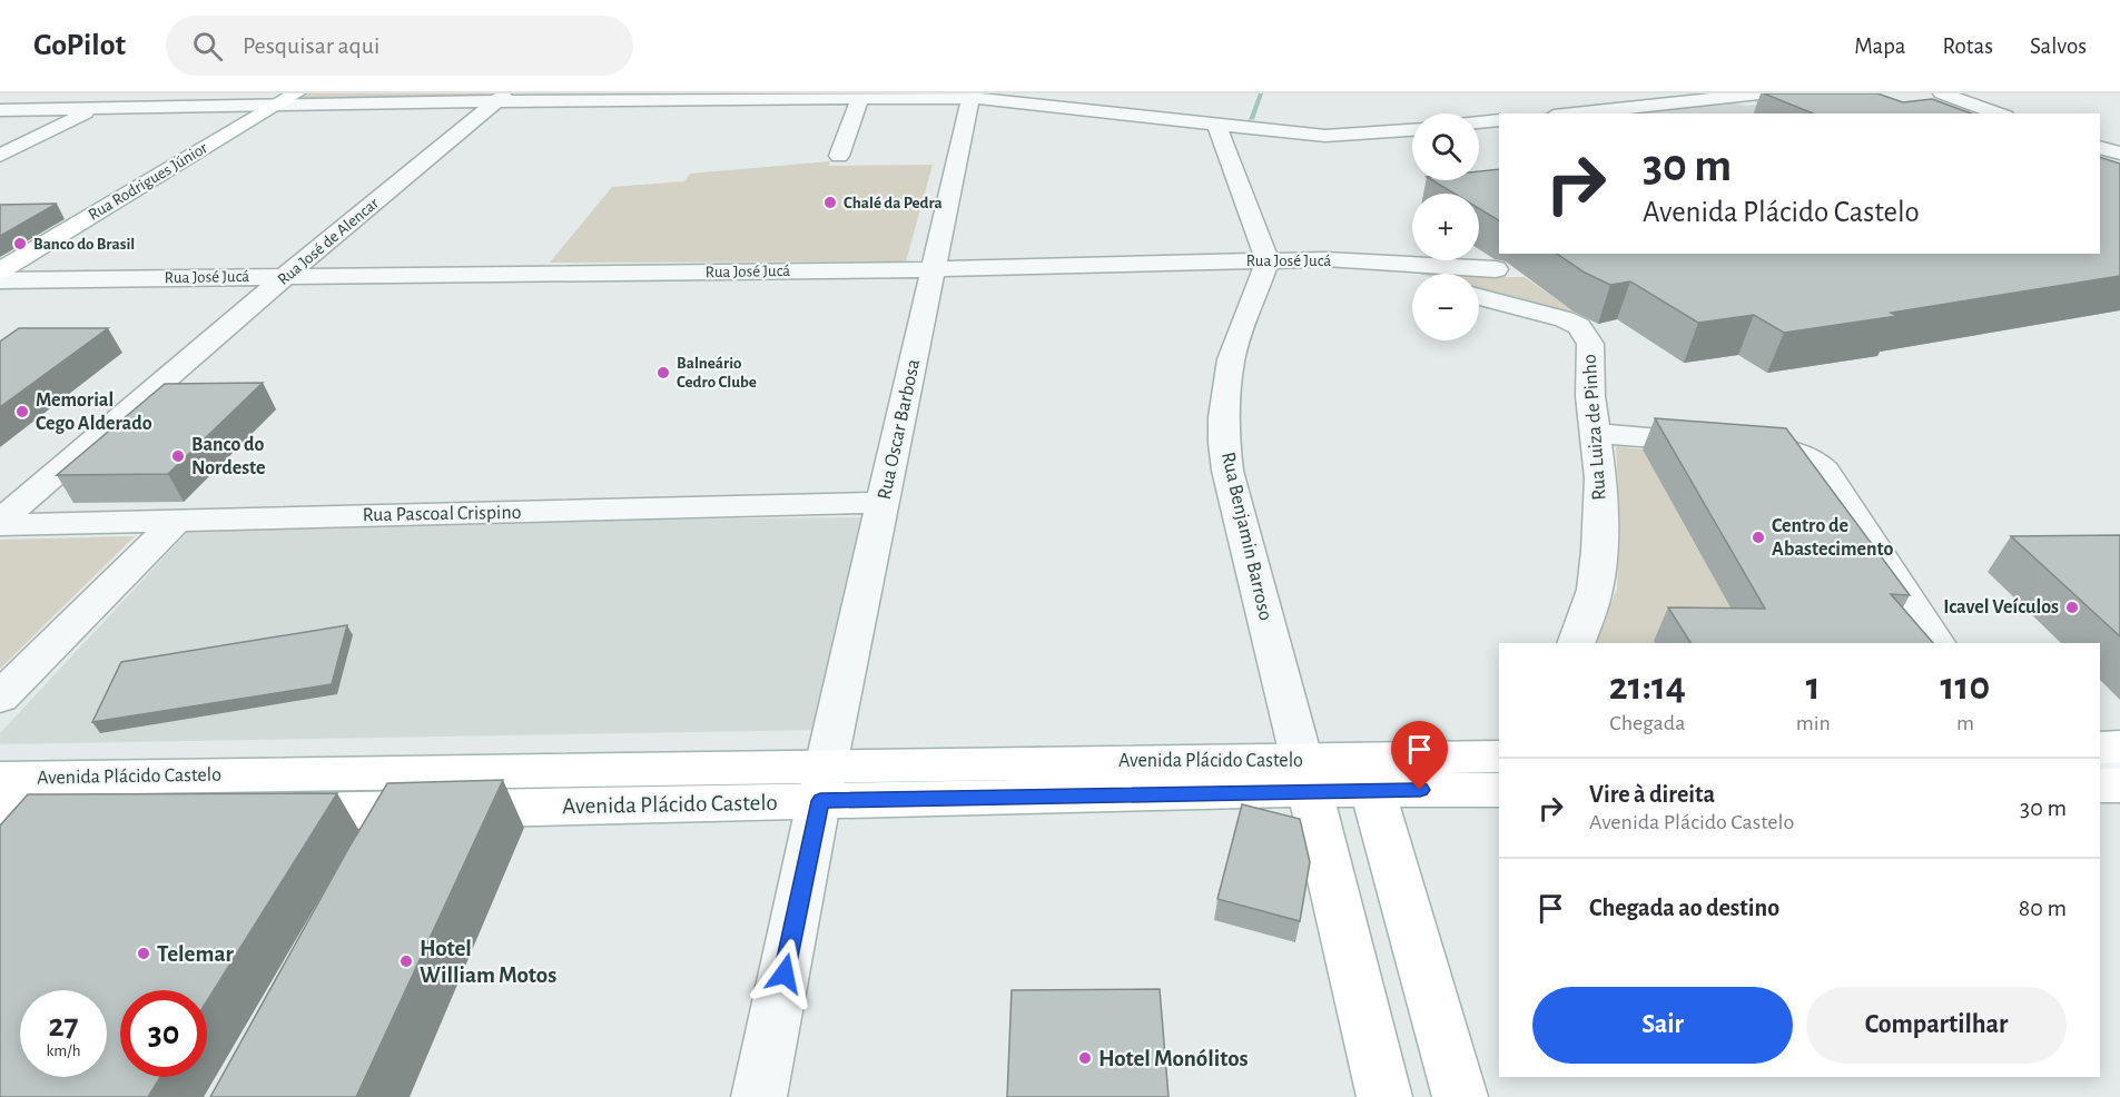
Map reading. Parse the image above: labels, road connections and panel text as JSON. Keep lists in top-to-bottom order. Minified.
{"streets":{"main road":["Rua Rodrigues Júnior","Avenida Plácido Castelo"],"street":["Rua José de Alencar","Rua José Jucá","Rua Luiza de Pinho","Rua Oscar Barbosa","Rua Pascoal Crispino","Rua Benjamin Barroso"]},"crossings":[["Rua José de Alencar","Rua José Jucá"],["Rua José de Alencar","Rua Pascoal Crispino"],["Rua José Jucá","Rua Oscar Barbosa"],["Rua José Jucá","Rua Benjamin Barroso"],["Rua Oscar Barbosa","Rua Pascoal Crispino"],["Rua Oscar Barbosa","Avenida Plácido Castelo"],["Rua Benjamin Barroso","Avenida Plácido Castelo"]],"places":["Chalé da Pedra","Banco do Brasil","Balneário Cedro Clube","Memorial Cego Alderado","Banco do Nordeste","Centro de Abastecimento","Icavel Veículos","Telemar","Hotel William Motos","Hotel Monólitos"],"page":{"header":"GoPilot","search":"Pesquisar aqui","nav":["Mapa","Rotas","Salvos"],"map_buttons":["+","−"],"turn":["30 m","Avenida Plácido Castelo"],"eta":["21:14","Chegada","1","min","110","m"],"list":[{"name":"Vire à direita","note":"Avenida Plácido Castelo","value":"30 m"},{"name":"Chegada ao destino","value":"80 m"}],"buttons":["Sair","Compartilhar"],"speed":"27 km/h","limit":"30"}}
